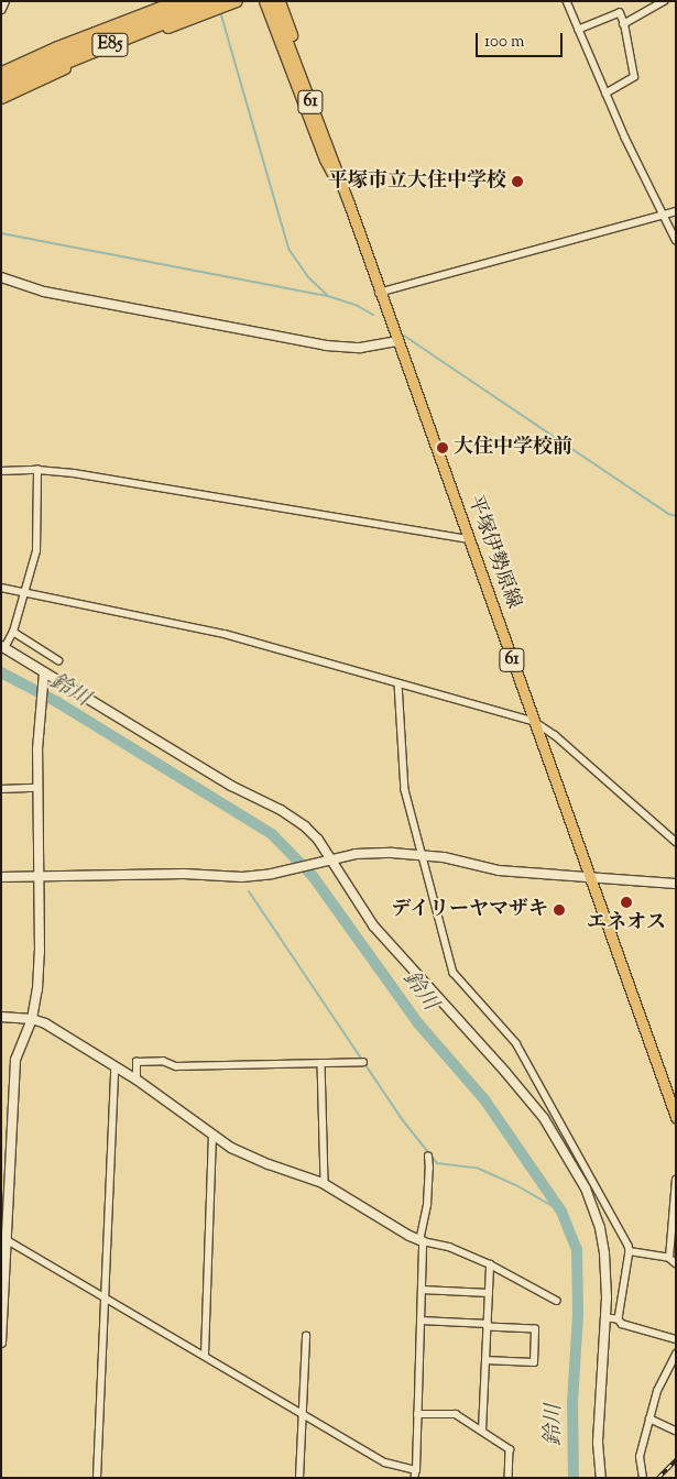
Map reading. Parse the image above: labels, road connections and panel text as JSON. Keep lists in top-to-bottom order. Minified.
{"streets":{"highway":["E85"],"main road":["61","平塚伊勢原線"]},"water":["鈴川"],"places":["平塚市立大住中学校","大住中学校前","エネオス","デイリーヤマザキ"],"scale_bar":"100 m"}
